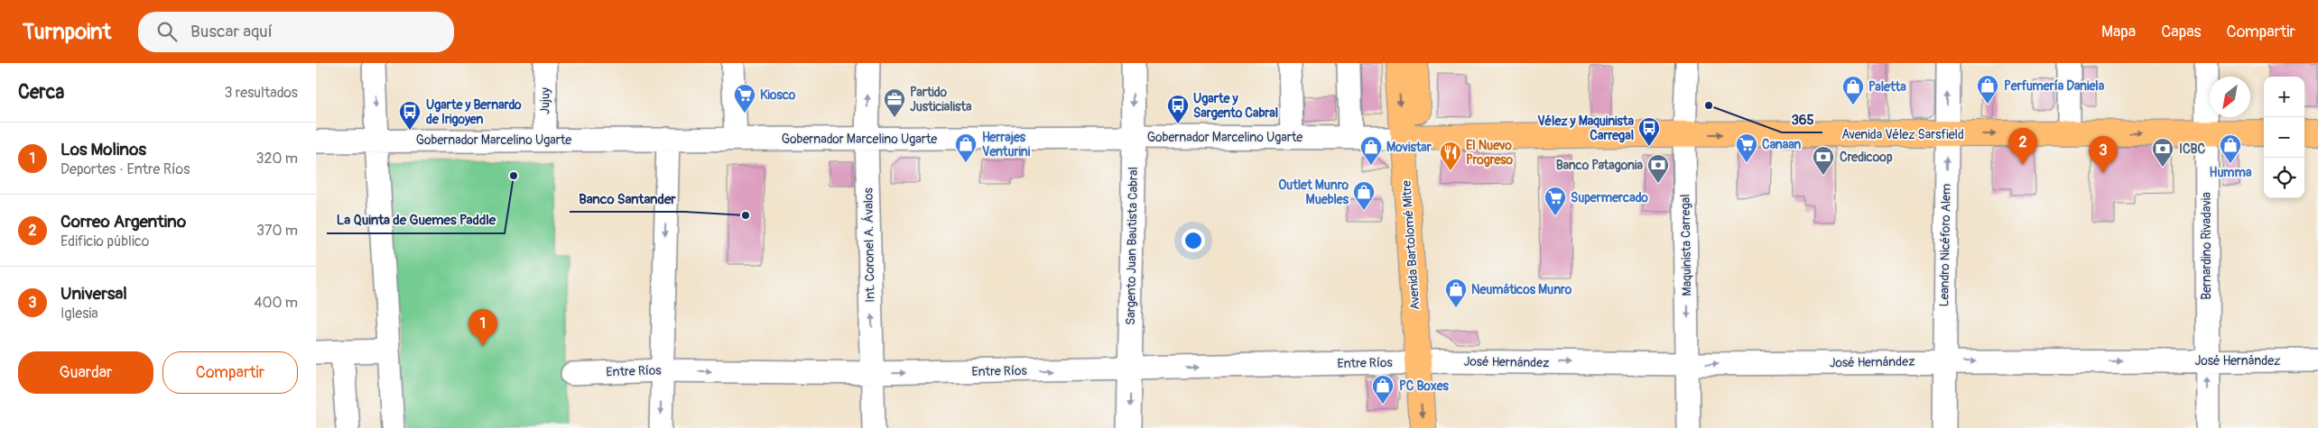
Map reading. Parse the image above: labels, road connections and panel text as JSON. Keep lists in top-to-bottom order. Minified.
{"streets":{"main road":["Avenida Vélez Sarsfield","Avenida Bartolomé Mitre"],"street":["Jujuy","Gobernador Marcelino Ugarte","Int. Coronel A. Ávalos","Maquinista Carregal","Leandro Nicéforo Alem","Sargento Juan Bautista Cabral","Bernardino Rivadavia","José Hernández","Entre Ríos"]},"crossings":[["Jujuy","Gobernador Marcelino Ugarte"],["Avenida Vélez Sarsfield","Gobernador Marcelino Ugarte"],["Avenida Vélez Sarsfield","Avenida Bartolomé Mitre"],["Avenida Vélez Sarsfield","Maquinista Carregal"],["Avenida Vélez Sarsfield","Leandro Nicéforo Alem"],["Avenida Vélez Sarsfield","Bernardino Rivadavia"],["Gobernador Marcelino Ugarte","Int. Coronel A. Ávalos"],["Gobernador Marcelino Ugarte","Avenida Bartolomé Mitre"],["Gobernador Marcelino Ugarte","Sargento Juan Bautista Cabral"],["Int. Coronel A. Ávalos","Entre Ríos"],["Avenida Bartolomé Mitre","José Hernández"],["Avenida Bartolomé Mitre","Entre Ríos"],["Maquinista Carregal","José Hernández"],["Leandro Nicéforo Alem","José Hernández"],["Sargento Juan Bautista Cabral","Entre Ríos"],["Bernardino Rivadavia","José Hernández"],["José Hernández","Entre Ríos"]],"one_way":["Avenida Vélez Sarsfield","Maquinista Carregal","Leandro Nicéforo Alem","José Hernández","Entre Ríos"],"places":{"shop":["Perfumería Daniela","Paletta","Herrajes Venturini","Humma","Movistar","Outlet Munro Muebles","Neumáticos Munro","PC Boxes"],"other":["365","La Quinta de Guemes Paddle","Banco Santander"],"supermarket":["Kiosco","Canaan","Supermercado"],"office":["Partido Justicialista"],"bus stop":["Ugarte y Sargento Cabral","Ugarte y Bernardo de Irigoyen","Vélez y Maquinista Carregal"],"bank":["ICBC","Credicoop","Banco Patagonia"],"restaurant":["El Nuevo Progreso"]},"north":"bottom left","page":{"header":"Turnpoint","search":"Buscar aquí","nav":["Mapa","Capas","Compartir"],"heading":["Cerca","3 resultados"],"map_buttons":["+","−"],"list":[{"mark":"1","name":"Los Molinos","note":"Deportes · Entre Ríos","value":"320 m"},{"mark":"2","name":"Correo Argentino","note":"Edificio público","value":"370 m"},{"mark":"3","name":"Universal","note":"Iglesia","value":"400 m"}],"pins":["2","3","1"],"buttons":["Guardar","Compartir"]}}
